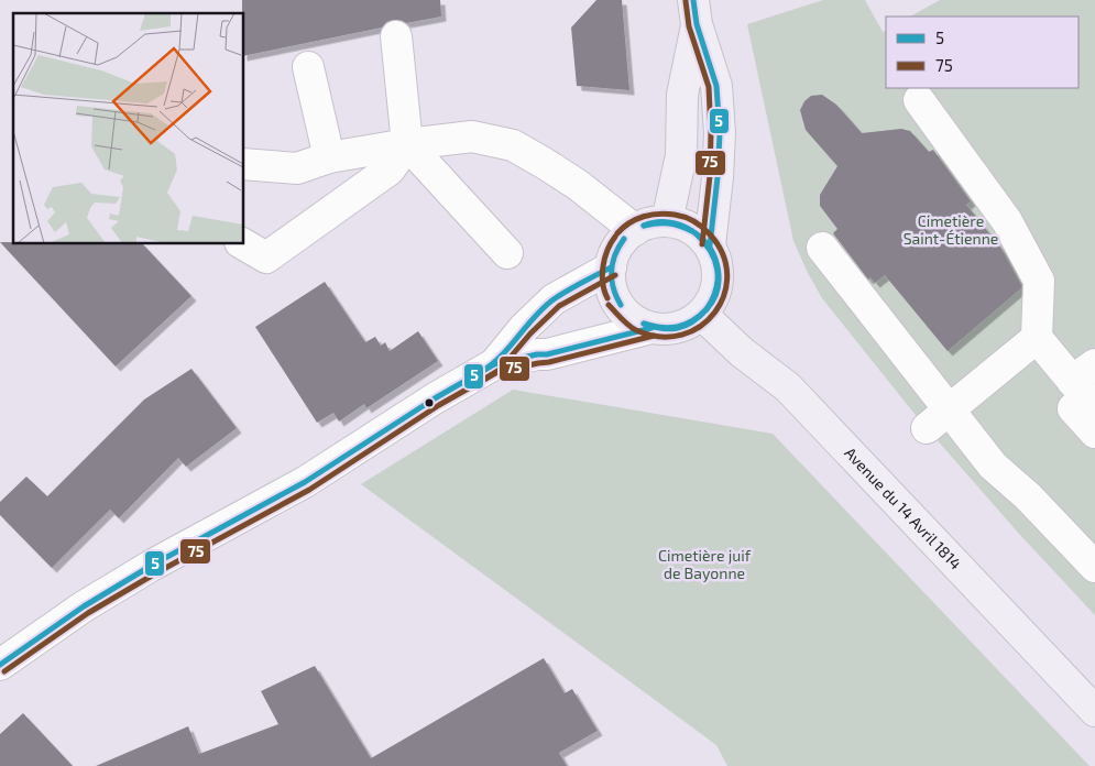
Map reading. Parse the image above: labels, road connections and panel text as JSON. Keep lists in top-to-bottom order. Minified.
{"streets":{"main road":["Avenue du 14 Avril 1814"]},"parks":["Cimetière Saint-Étienne","Cimetière juif de Bayonne"],"lines":["transit line 5","transit line 75"],"legend":["5","75"]}
